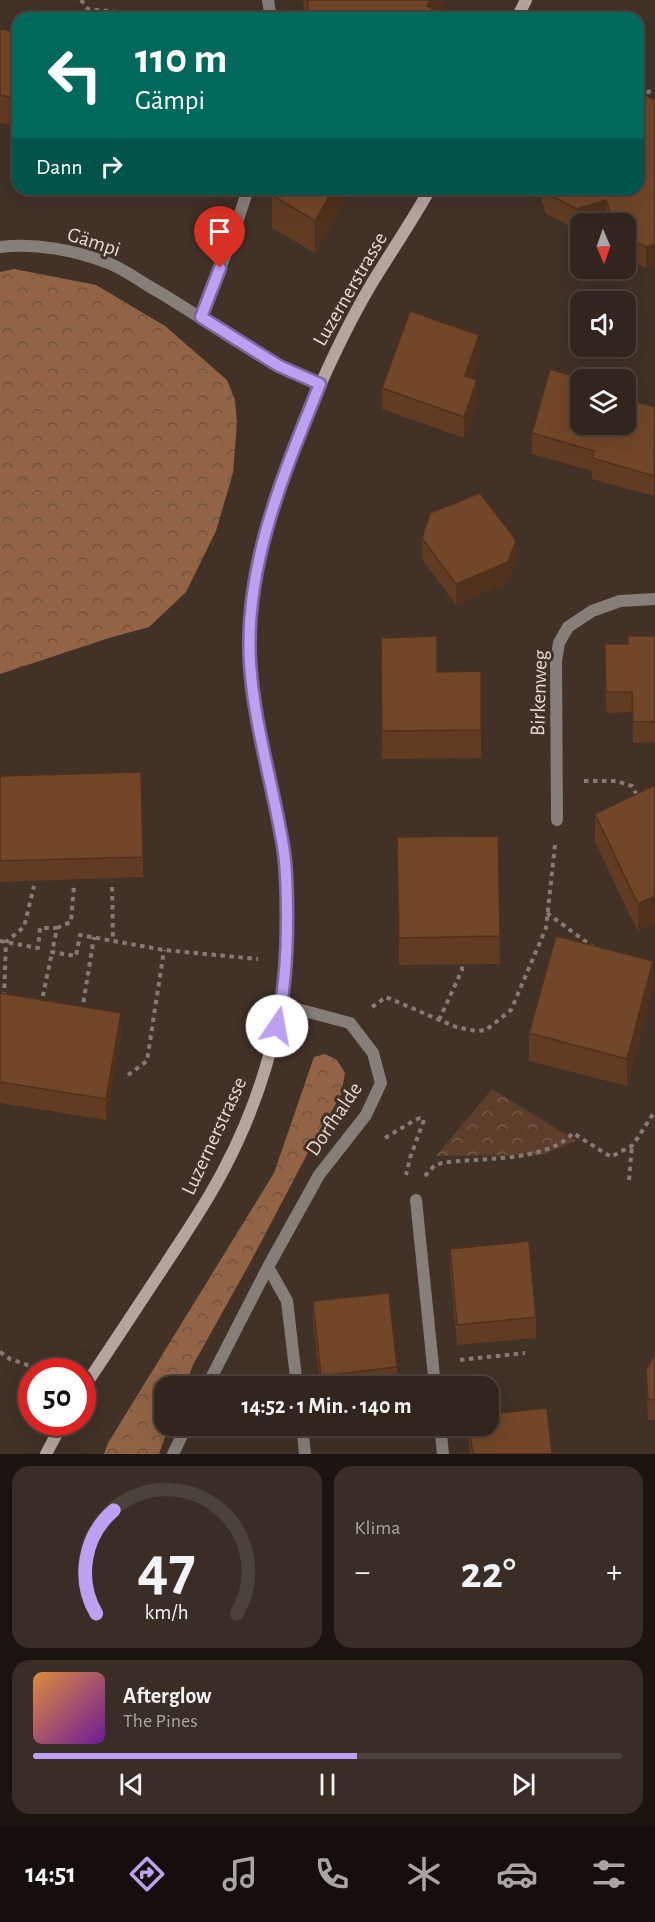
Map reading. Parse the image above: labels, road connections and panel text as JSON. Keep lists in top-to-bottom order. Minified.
{"streets":{"main road":["Luzernerstrasse"],"street":["Gämpi","Birkenweg","Dorfhalde"]},"crossings":[["Gämpi","Luzernerstrasse"]],"north":"bottom","page":{"turn":["110 m","Gämpi"],"then":"Dann","limit":"50","trip":"14:52 · 1 Min. · 140 m","tile":"Klima","heat":["−","22°","+"],"song":["Afterglow","The Pines"],"tabs":"14:51","gauge":["47","km/h"]}}
